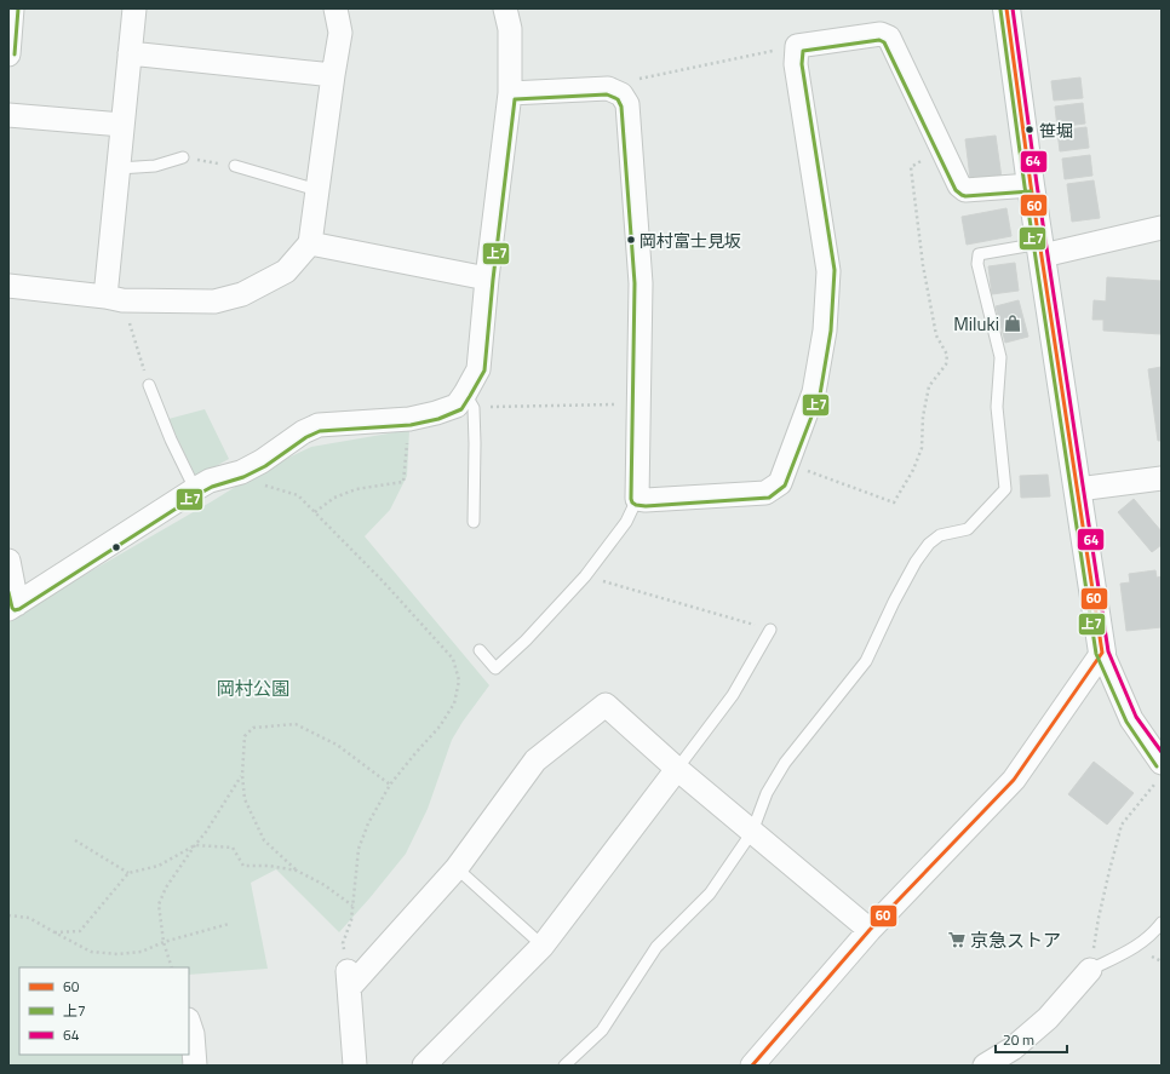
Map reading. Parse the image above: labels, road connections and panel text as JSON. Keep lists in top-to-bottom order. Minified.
{"parks":["岡村公園"],"places":{"other":["笹堀","岡村富士見坂"],"shop":["Miluki"],"supermarket":["京急ストア"]},"lines":["transit line 60","transit line 上7","transit line 64"],"legend":["60","上7","64"],"scale_bar":"20 m"}
